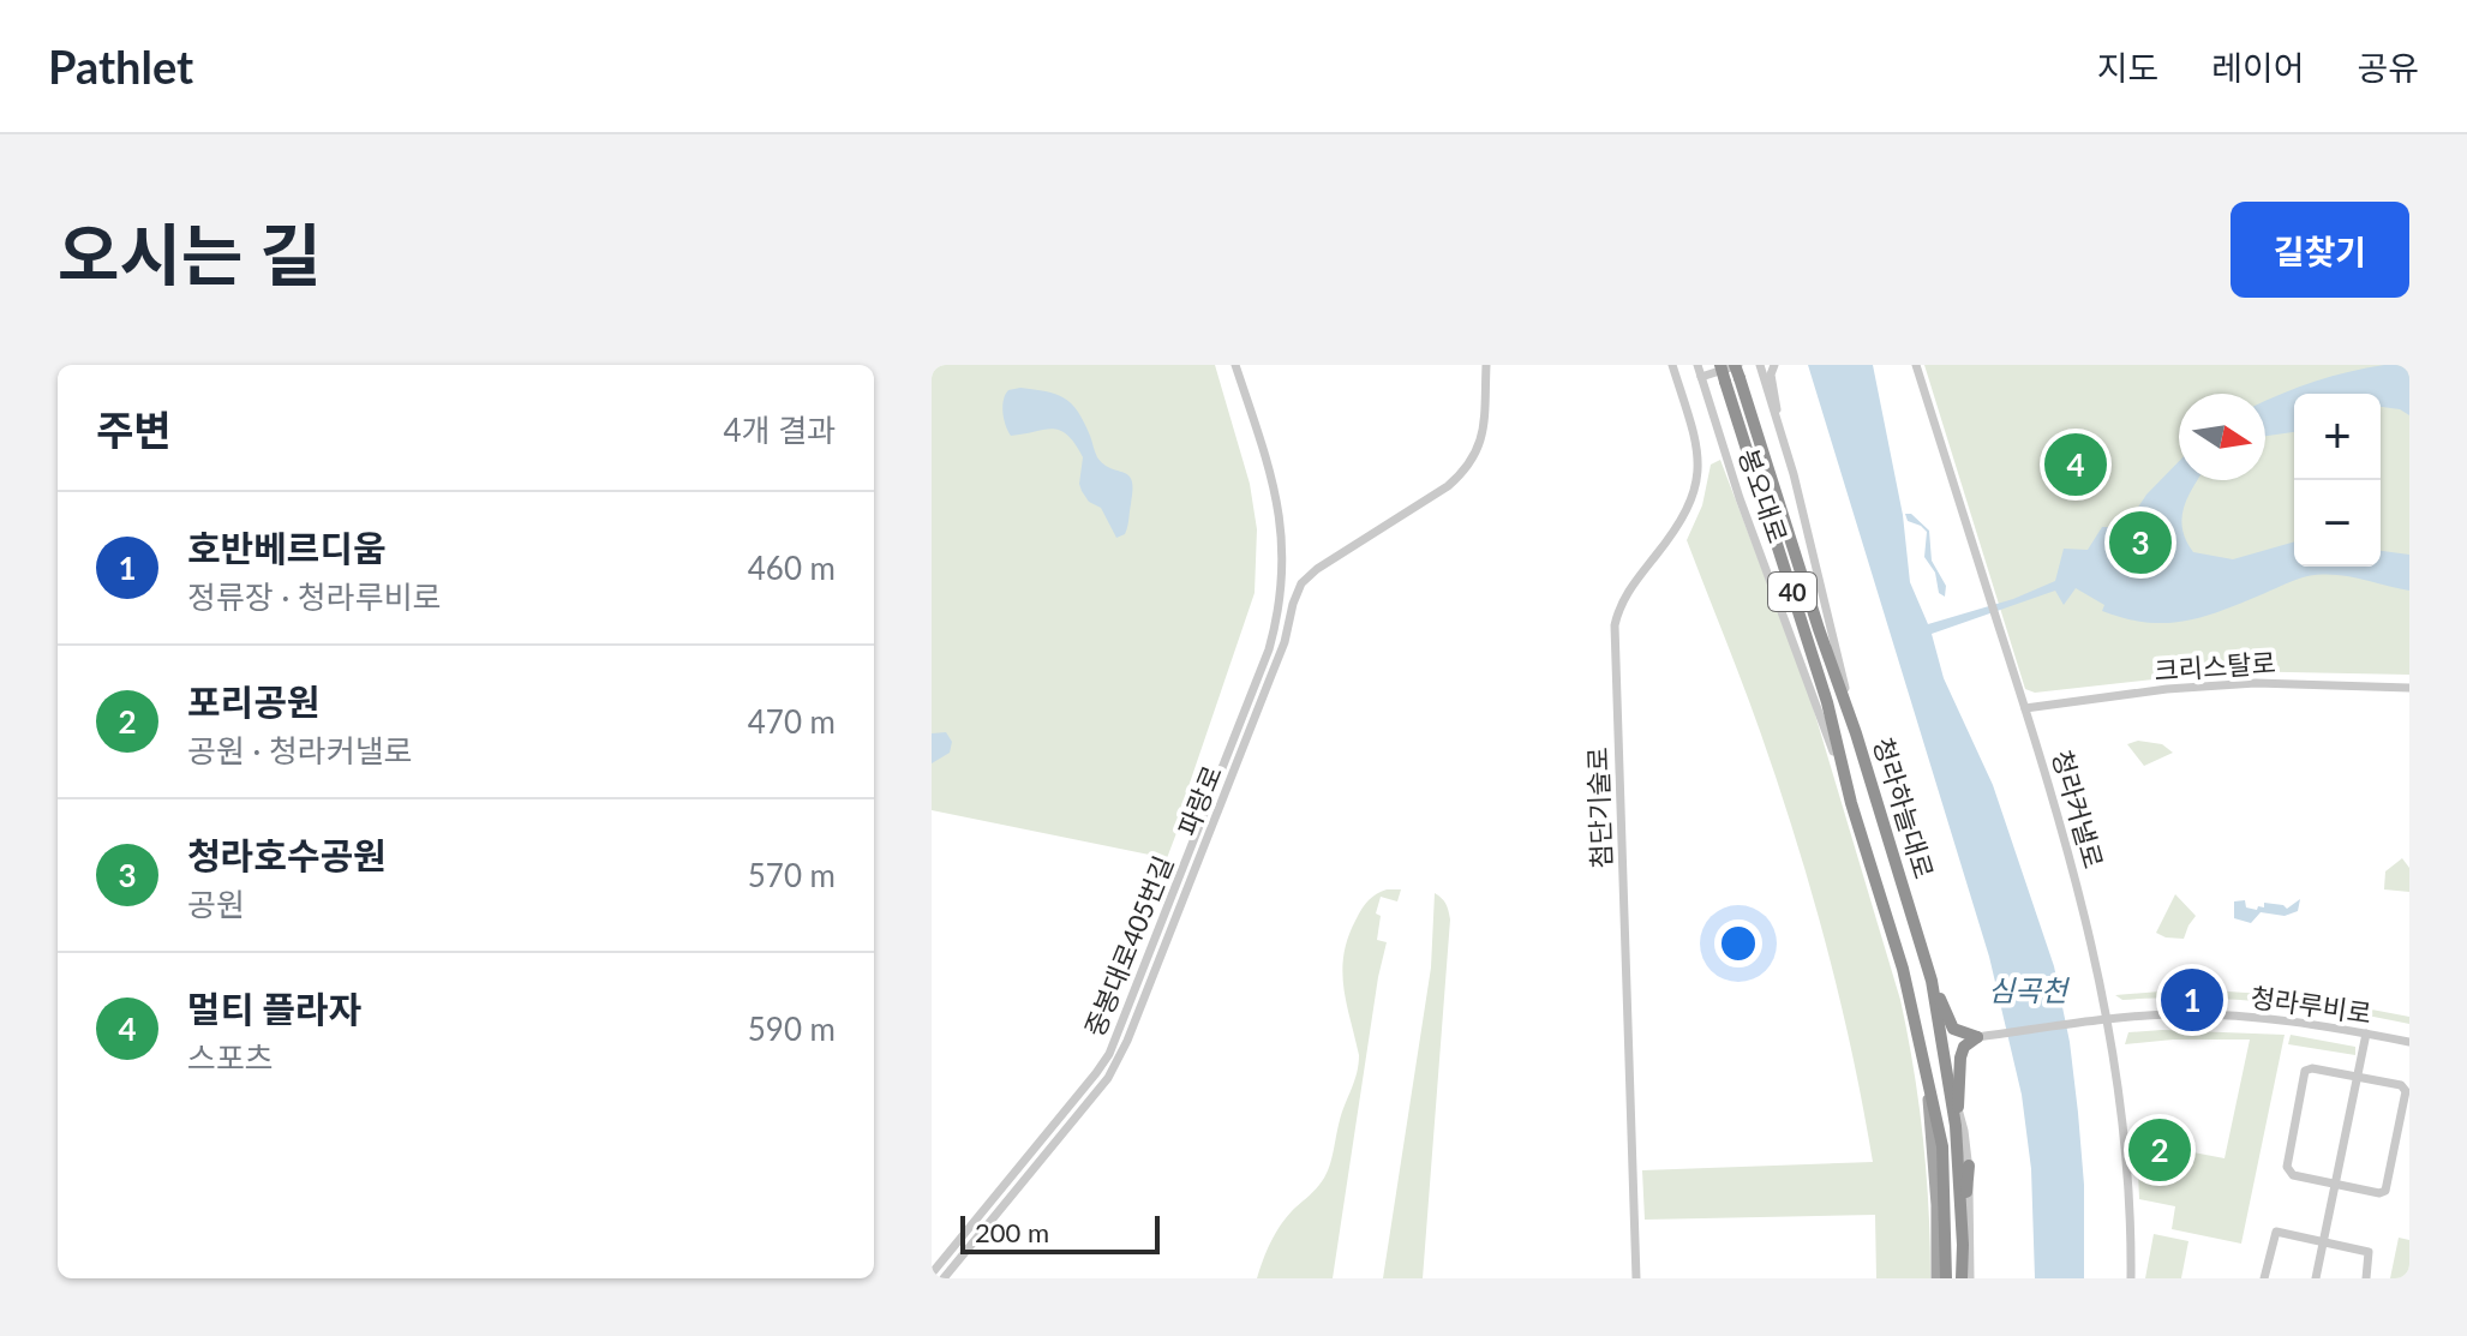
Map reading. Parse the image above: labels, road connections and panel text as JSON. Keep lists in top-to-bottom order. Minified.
{"streets":{"highway":["40","청라하늘대로"],"street":["봉오대로","크리스탈로","파랑로","첨단기술로","청라커낼로","중봉대로405번길","청라루비로"]},"crossings":[["봉오대로","청라하늘대로"],["40","청라하늘대로"],["크리스탈로","청라커낼로"],["청라커낼로","청라루비로"]],"water":["심곡천"],"scale_bar":"200 m","north":"right","page":{"header":"Pathlet","nav":["지도","레이어","공유"],"title":"오시는 길","buttons":"길찾기","heading":["주변","4개 결과"],"map_buttons":["+","−"],"pins":["4","3","1","2"],"list":[{"mark":"1","name":"호반베르디움","note":"정류장 · 청라루비로","value":"460 m"},{"mark":"2","name":"포리공원","note":"공원 · 청라커낼로","value":"470 m"},{"mark":"3","name":"청라호수공원","note":"공원","value":"570 m"},{"mark":"4","name":"멀티 플라자","note":"스포츠","value":"590 m"}],"scale":"200 m"}}
